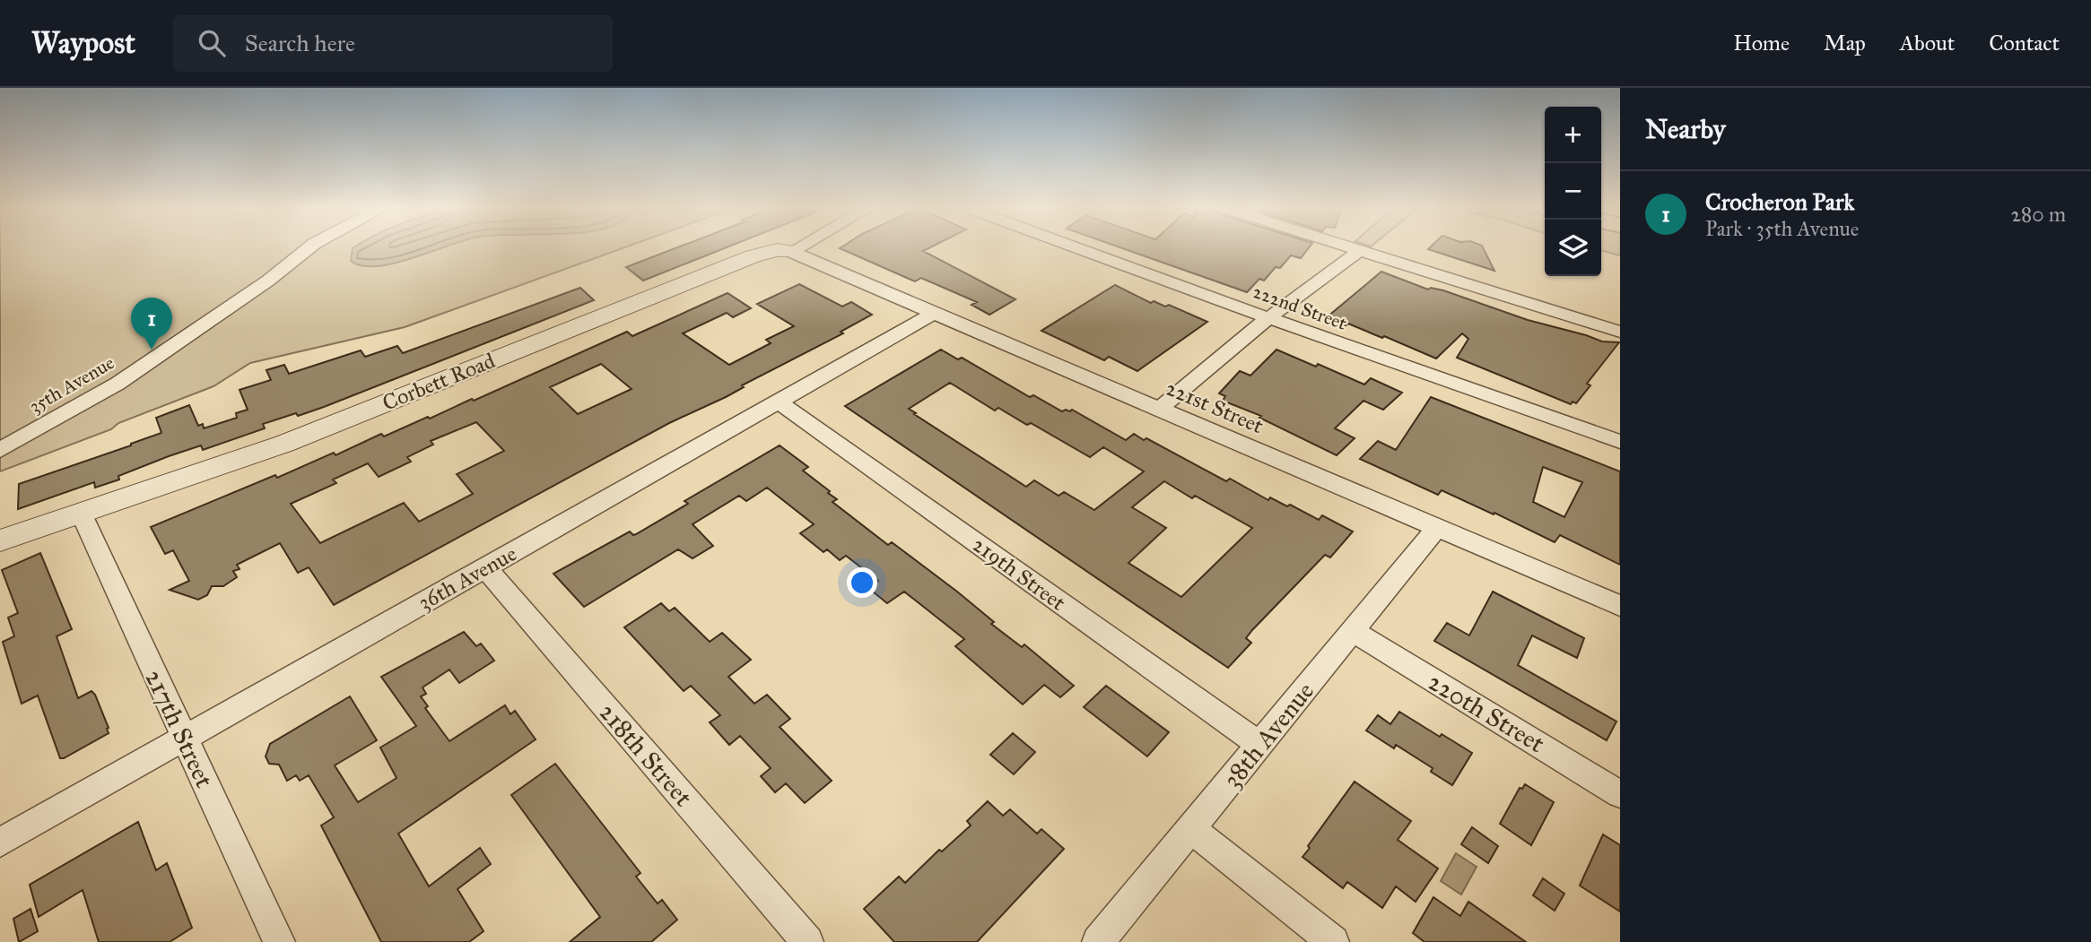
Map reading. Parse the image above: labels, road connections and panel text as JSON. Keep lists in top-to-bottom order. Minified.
{"streets":{"street":["222nd Street","Corbett Road","35th Avenue","221st Street","219th Street","36th Avenue","220th Street","217th Street","38th Avenue","218th Street"]},"crossings":[["Corbett Road","221st Street"],["Corbett Road","217th Street"],["221st Street","36th Avenue"],["221st Street","38th Avenue"],["219th Street","36th Avenue"],["219th Street","38th Avenue"],["36th Avenue","217th Street"],["36th Avenue","218th Street"],["220th Street","38th Avenue"]],"page":{"header":"Waypost","search":"Search here","nav":["Home","Map","About","Contact"],"heading":"Nearby","map_buttons":["+","−"],"list":[{"mark":"1","name":"Crocheron Park","note":"Park · 35th Avenue","value":"280 m"}],"pins":"1"}}
